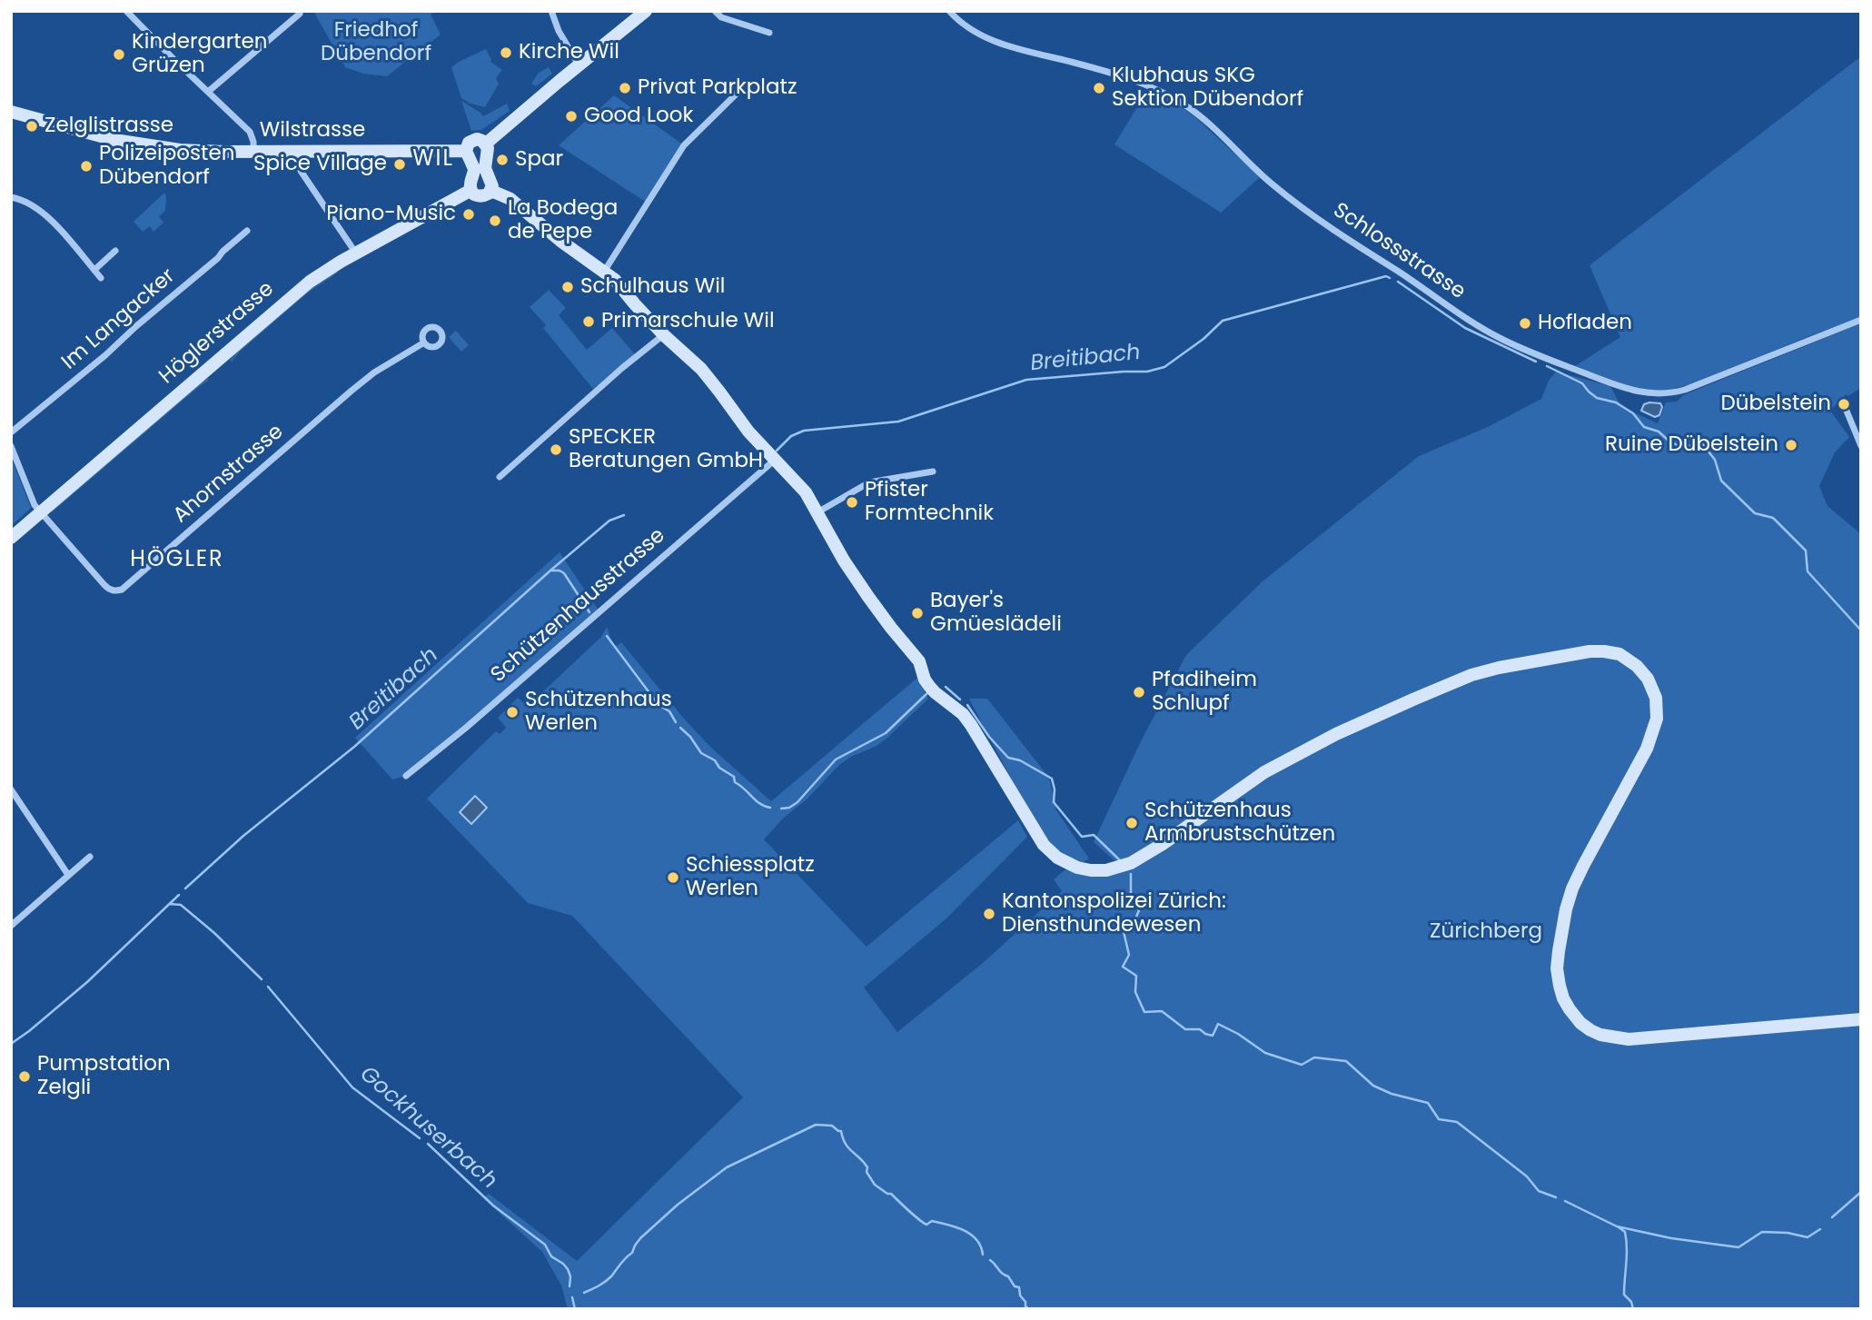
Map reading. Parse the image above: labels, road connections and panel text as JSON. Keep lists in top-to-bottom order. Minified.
{"streets":{"street":["Wilstrasse","Schlossstrasse","Im Langacker","Höglerstrasse","Ahornstrasse","Schützenhausstrasse"]},"crossings":[["Höglerstrasse","Ahornstrasse"]],"districts":["WIL","HÖGLER"],"water":["Breitibach","Gockhuserbach"],"parks":["Friedhof Dübendorf","Zürichberg"],"places":["Kirche Wil","Kindergarten Grüzen","Privat Parkplatz","Klubhaus SKG Sektion Dübendorf","Good Look","Zelglistrasse","Spar","Spice Village","Polizeiposten Dübendorf","Piano-Music","La Bodega de Pepe","Schulhaus Wil","Primarschule Wil","Hofladen","Dübelstein","Ruine Dübelstein","SPECKER Beratungen GmbH","Pfister Formtechnik","Bayer's Gmüeslädeli","Pfadiheim Schlupf","Schützenhaus Werlen","Schützenhaus Armbrustschützen","Schiessplatz Werlen","Kantonspolizei Zürich: Diensthundewesen","Pumpstation Zelgli"]}
